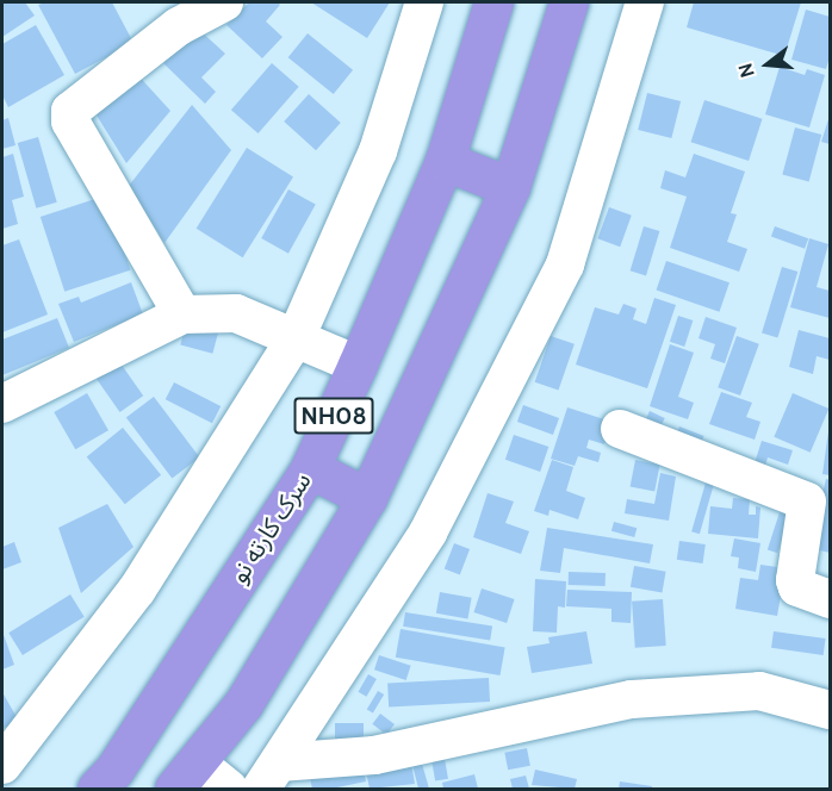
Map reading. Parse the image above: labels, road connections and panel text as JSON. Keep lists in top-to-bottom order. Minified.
{"streets":{"highway":["NH08","سرک کارته نو"]},"north":"left"}
